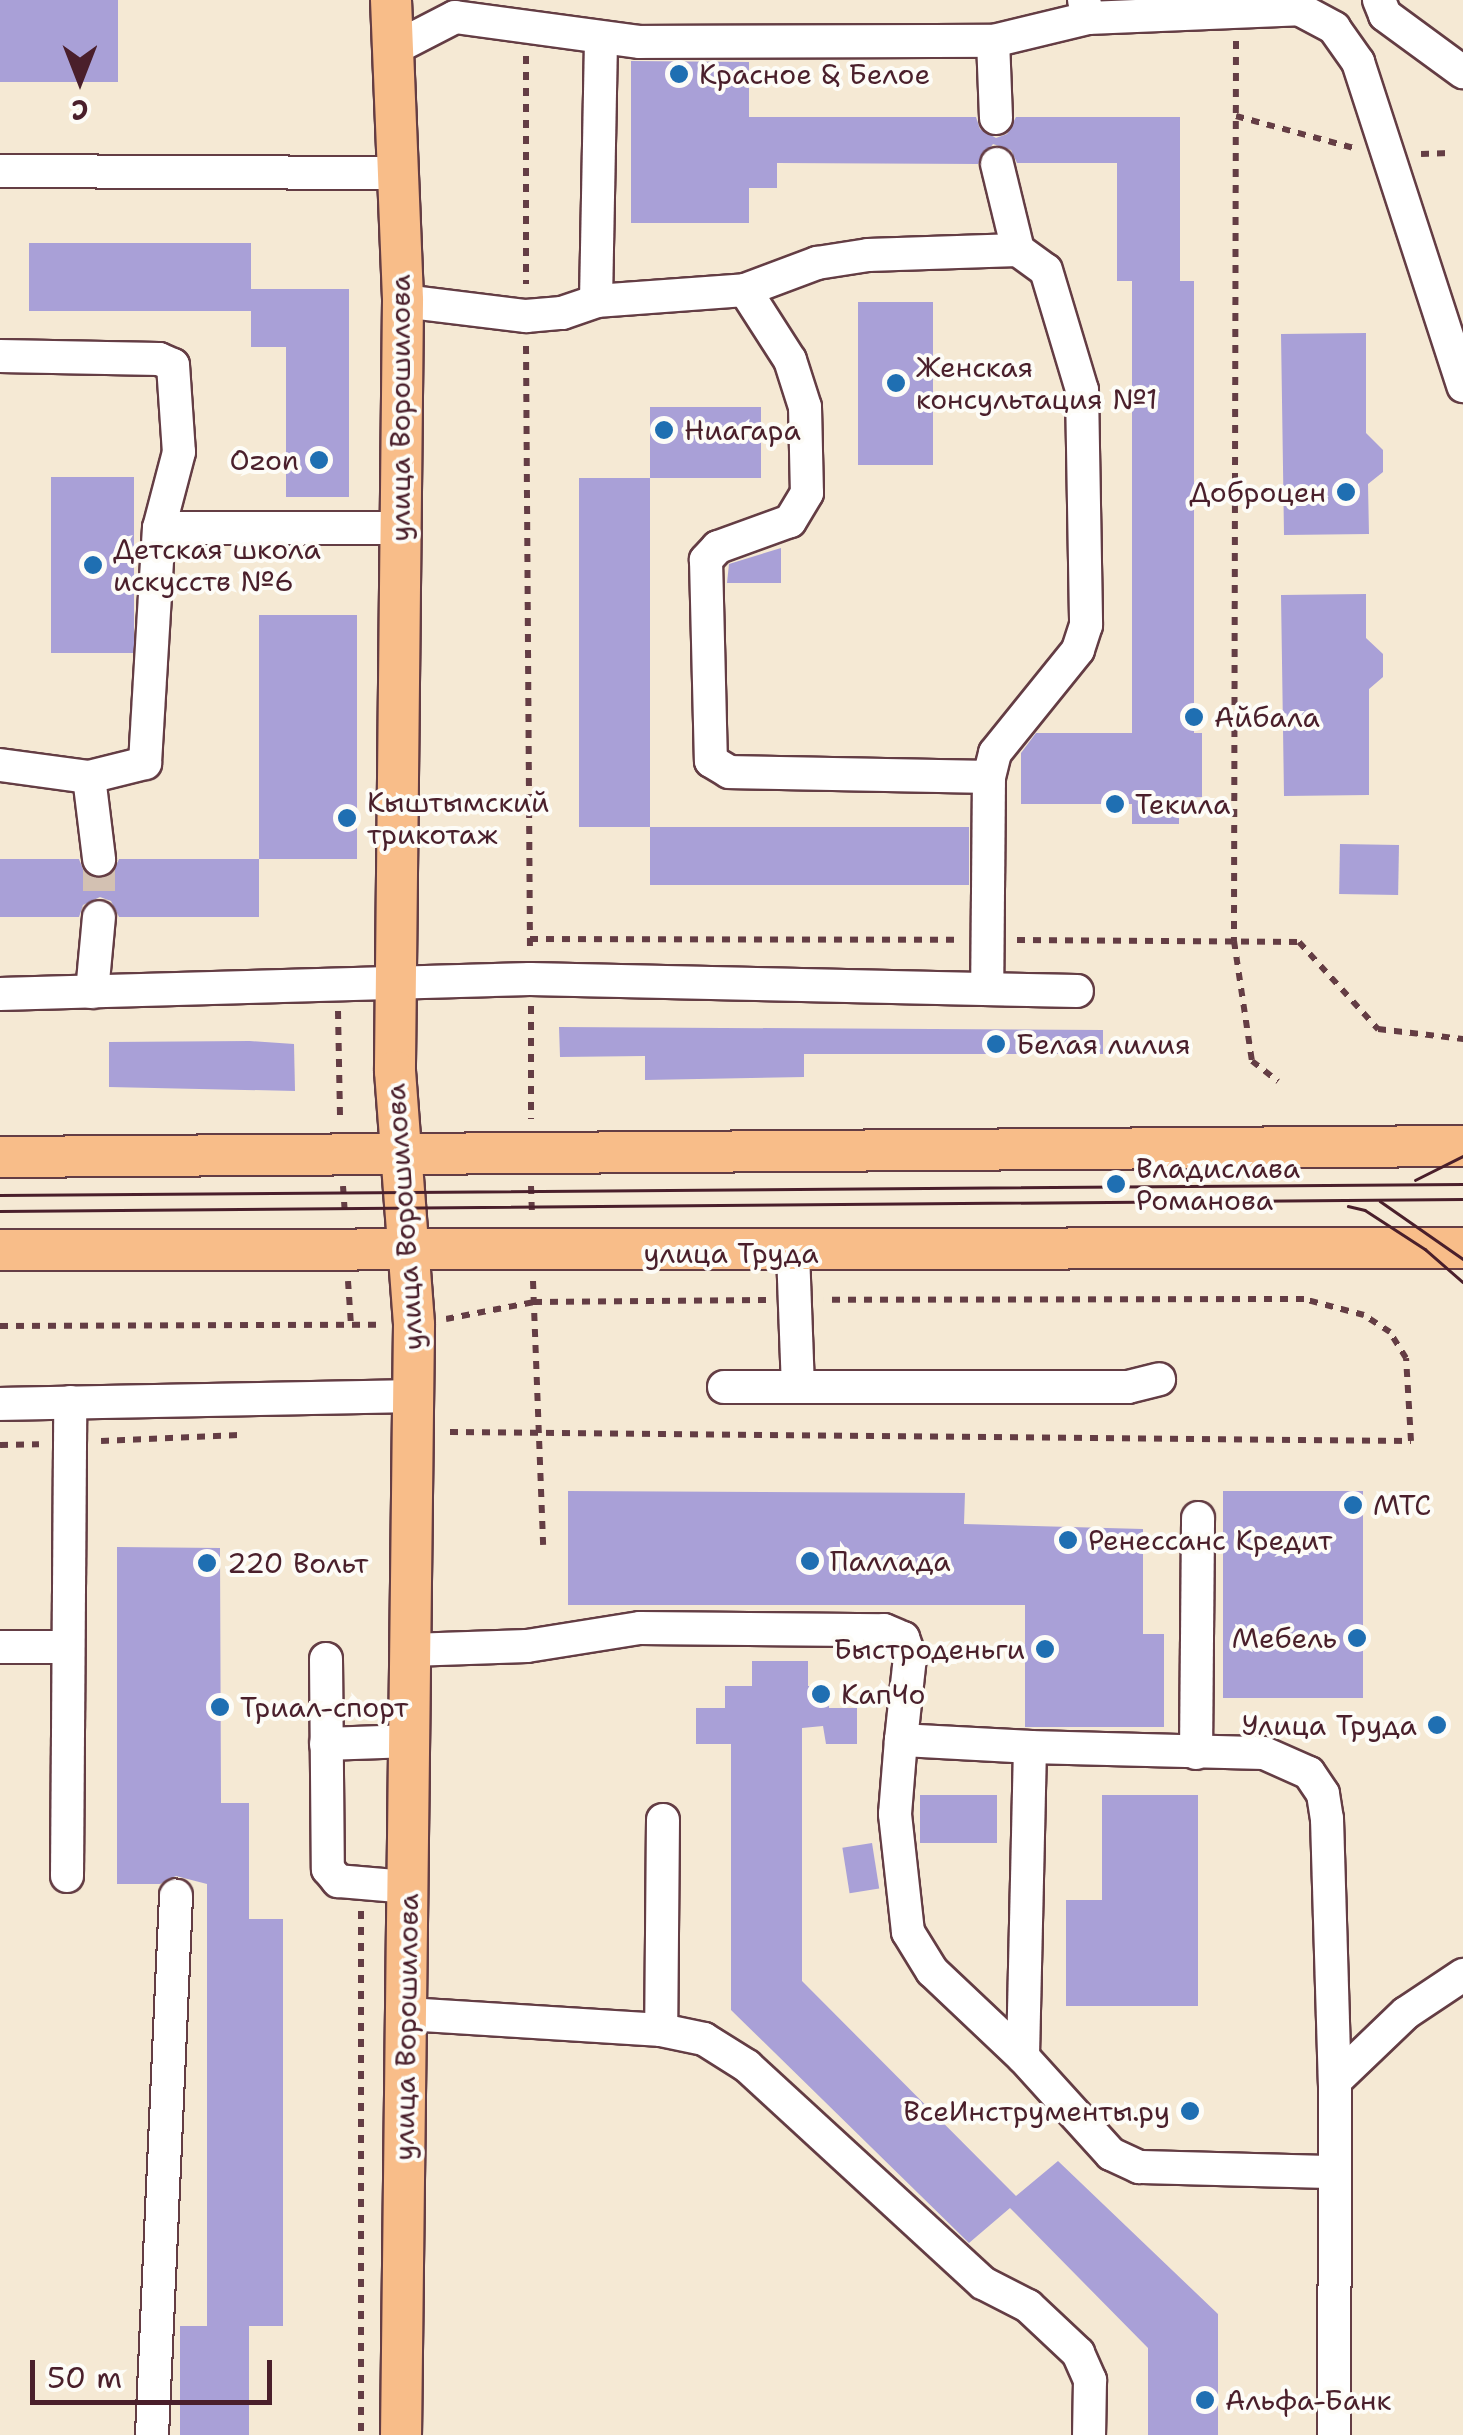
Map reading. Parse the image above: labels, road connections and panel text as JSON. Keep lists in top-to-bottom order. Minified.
{"streets":{"main road":["улица Ворошилова","улица Труда"]},"crossings":[["улица Ворошилова","улица Труда"]],"places":["Красное & Белое","Женская консультация №1","Ниагара","Ozon","Доброцен","Детская школа искусств №6","Айбала","Текила","Кыштымский трикотаж","Белая лилия","Владислава Романова","МТС","Ренессанс Кредит","Паллада","220 Вольт","Мебель","Быстроденьги","КапЧо","Триал-спорт","Улица Труда","ВсеИнструменты.ру","Альфа-Банк"],"scale_bar":"50 m","north":"bottom"}
